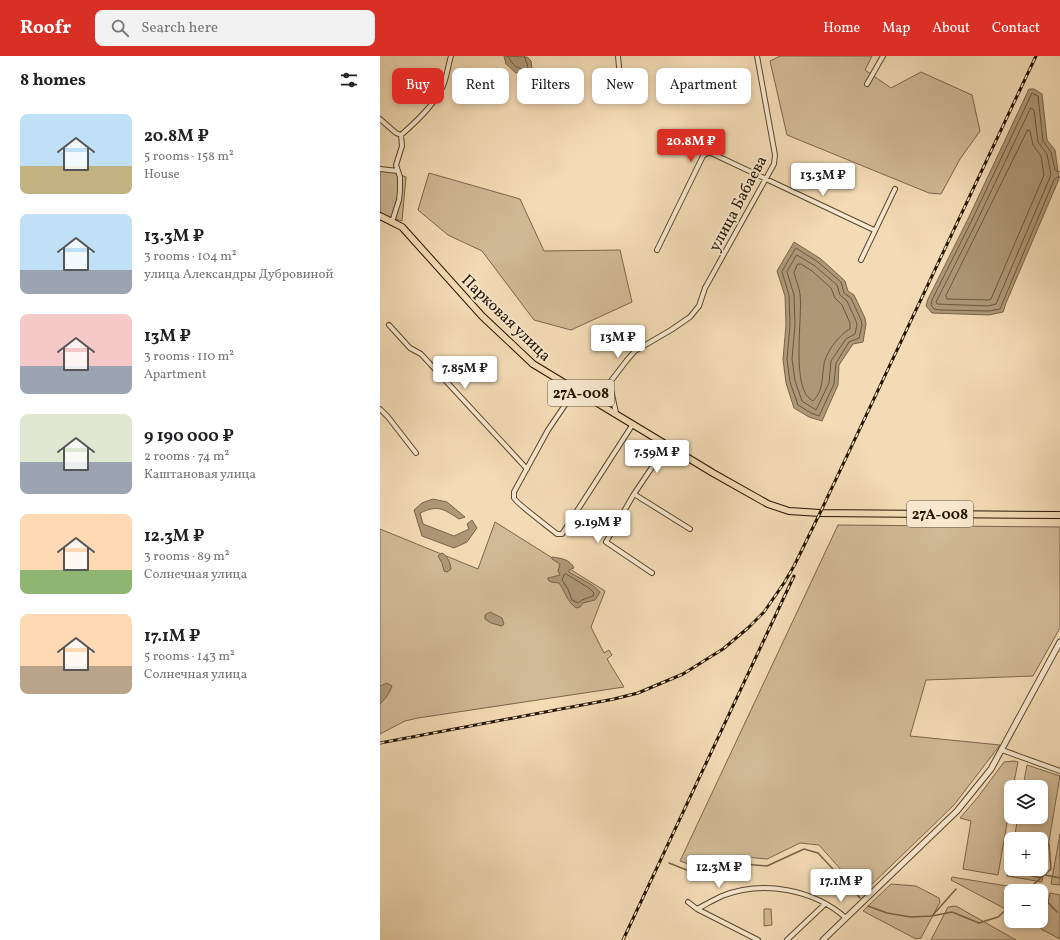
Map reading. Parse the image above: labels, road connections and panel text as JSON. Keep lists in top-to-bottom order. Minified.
{"streets":{"main road":["Парковая улица","27А-008"],"street":["улица Бабаева"]},"crossings":[["улица Бабаева","Парковая улица"]],"page":{"header":"Roofr","search":"Search here","nav":["Home","Map","About","Contact"],"heading":"8 homes","chip":["Buy","Rent","Filters","New","Apartment"],"list":[{"name":"20.8M ₽","note":"5 rooms · 158 m² · House"},{"name":"13.3M ₽","note":"3 rooms · 104 m² · улица Александры Дубровиной"},{"name":"13M ₽","note":"3 rooms · 110 m² · Apartment"},{"name":"9 190 000 ₽","note":"2 rooms · 74 m² · Каштановая улица"},{"name":"12.3M ₽","note":"3 rooms · 89 m² · Солнечная улица"},{"name":"17.1M ₽","note":"5 rooms · 143 m² · Солнечная улица"}],"price":["20.8M ₽","13.3M ₽","13M ₽","7.85M ₽","7.59M ₽","9.19M ₽","12.3M ₽","17.1M ₽"],"map_buttons":["+","−"]}}
